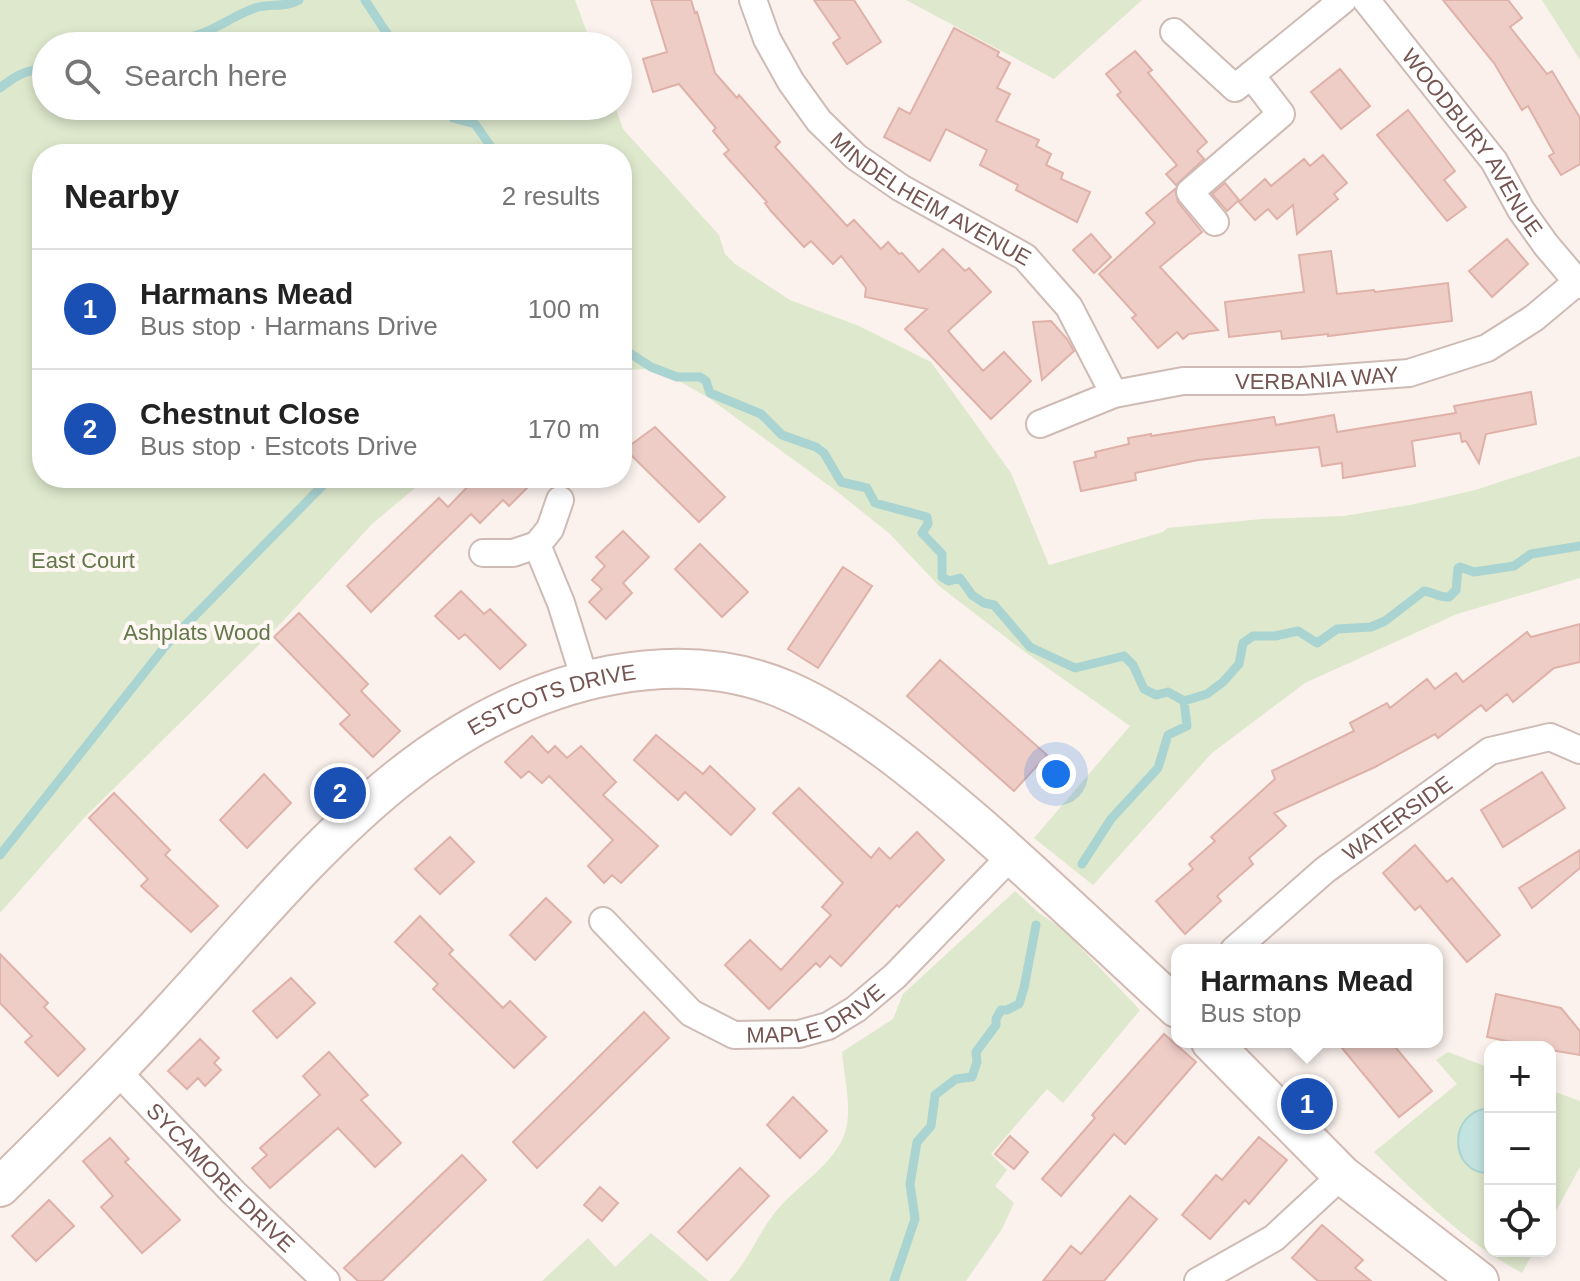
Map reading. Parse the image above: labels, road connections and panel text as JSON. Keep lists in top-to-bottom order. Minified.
{"streets":{"street":["WOODBURY AVENUE","MINDELHEIM AVENUE","VERBANIA WAY","ESTCOTS DRIVE","WATERSIDE","MAPLE DRIVE","SYCAMORE DRIVE"]},"crossings":[["WOODBURY AVENUE","VERBANIA WAY"],["MINDELHEIM AVENUE","VERBANIA WAY"],["ESTCOTS DRIVE","MAPLE DRIVE"],["ESTCOTS DRIVE","SYCAMORE DRIVE"]],"parks":["East Court","Ashplats Wood"],"page":{"search":"Search here","heading":["Nearby","2 results"],"list":[{"mark":"1","name":"Harmans Mead","note":"Bus stop · Harmans Drive","value":"100 m"},{"mark":"2","name":"Chestnut Close","note":"Bus stop · Estcots Drive","value":"170 m"}],"pins":["2","1"],"popup":["Harmans Mead","Bus stop"],"map_buttons":["+","−"]}}
